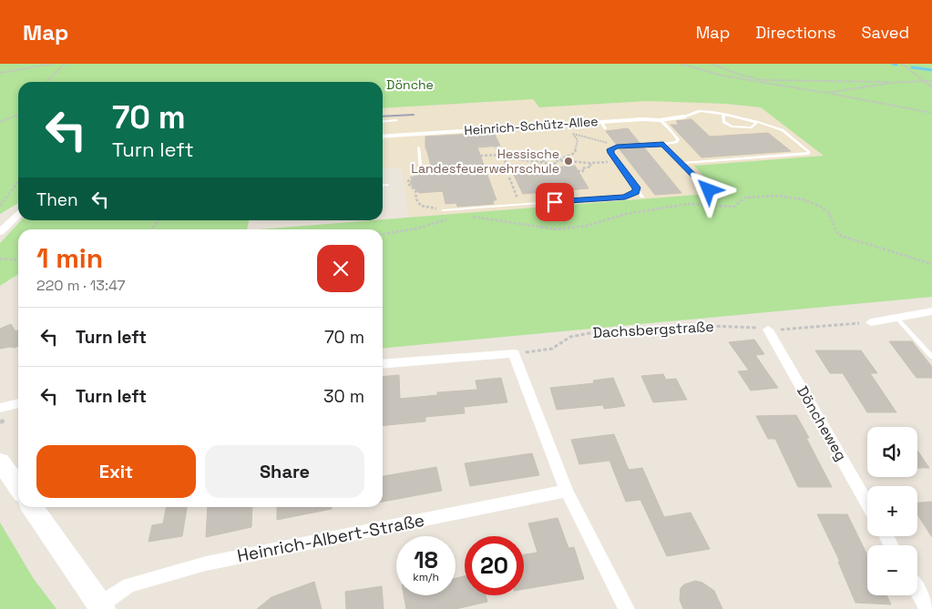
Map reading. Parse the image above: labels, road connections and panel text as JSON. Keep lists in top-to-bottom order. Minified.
{"streets":{"street":["Heinrich-Schütz-Allee","Döncheweg","Heinrich-Albert-Straße"],"path":["Dachsbergstraße"]},"crossings":[["Dachsbergstraße","Döncheweg"]],"parks":["Dönche"],"places":["Hessische Landesfeuerwehrschule"],"page":{"header":"Map","nav":["Map","Directions","Saved"],"turn":["70 m","Turn left"],"then":"Then","heading":["1 min","220 m · 13:47"],"list":[{"name":"Turn left","value":"70 m"},{"name":"Turn left","value":"30 m"}],"map_buttons":["+","−"],"buttons":["Exit","Share"],"speed":"18 km/h","limit":"20"}}
